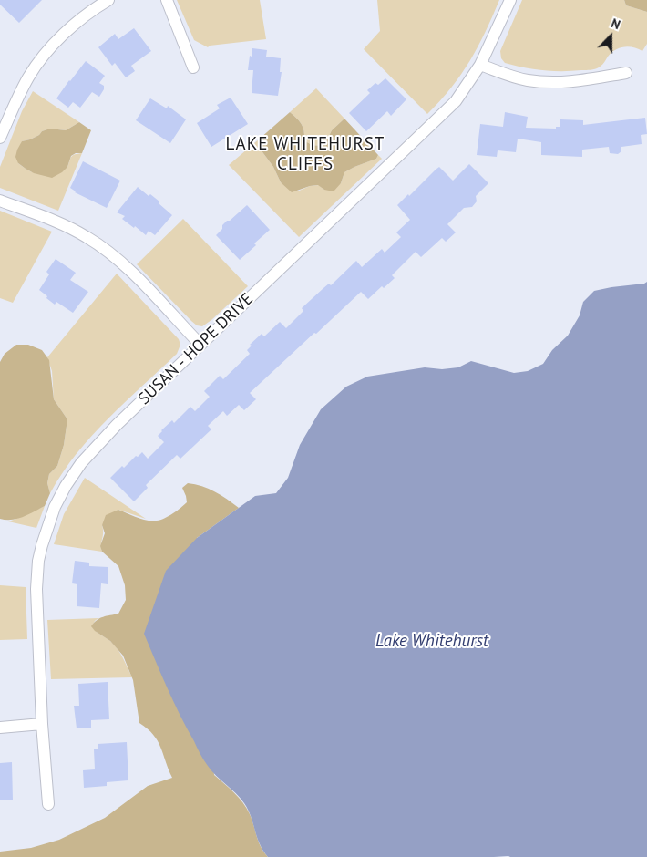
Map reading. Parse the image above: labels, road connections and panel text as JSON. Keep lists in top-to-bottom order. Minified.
{"streets":{"street":["SUSAN - HOPE DRIVE"]},"districts":["LAKE WHITEHURST CLIFFS"],"water":["Lake Whitehurst"],"north":"top"}
